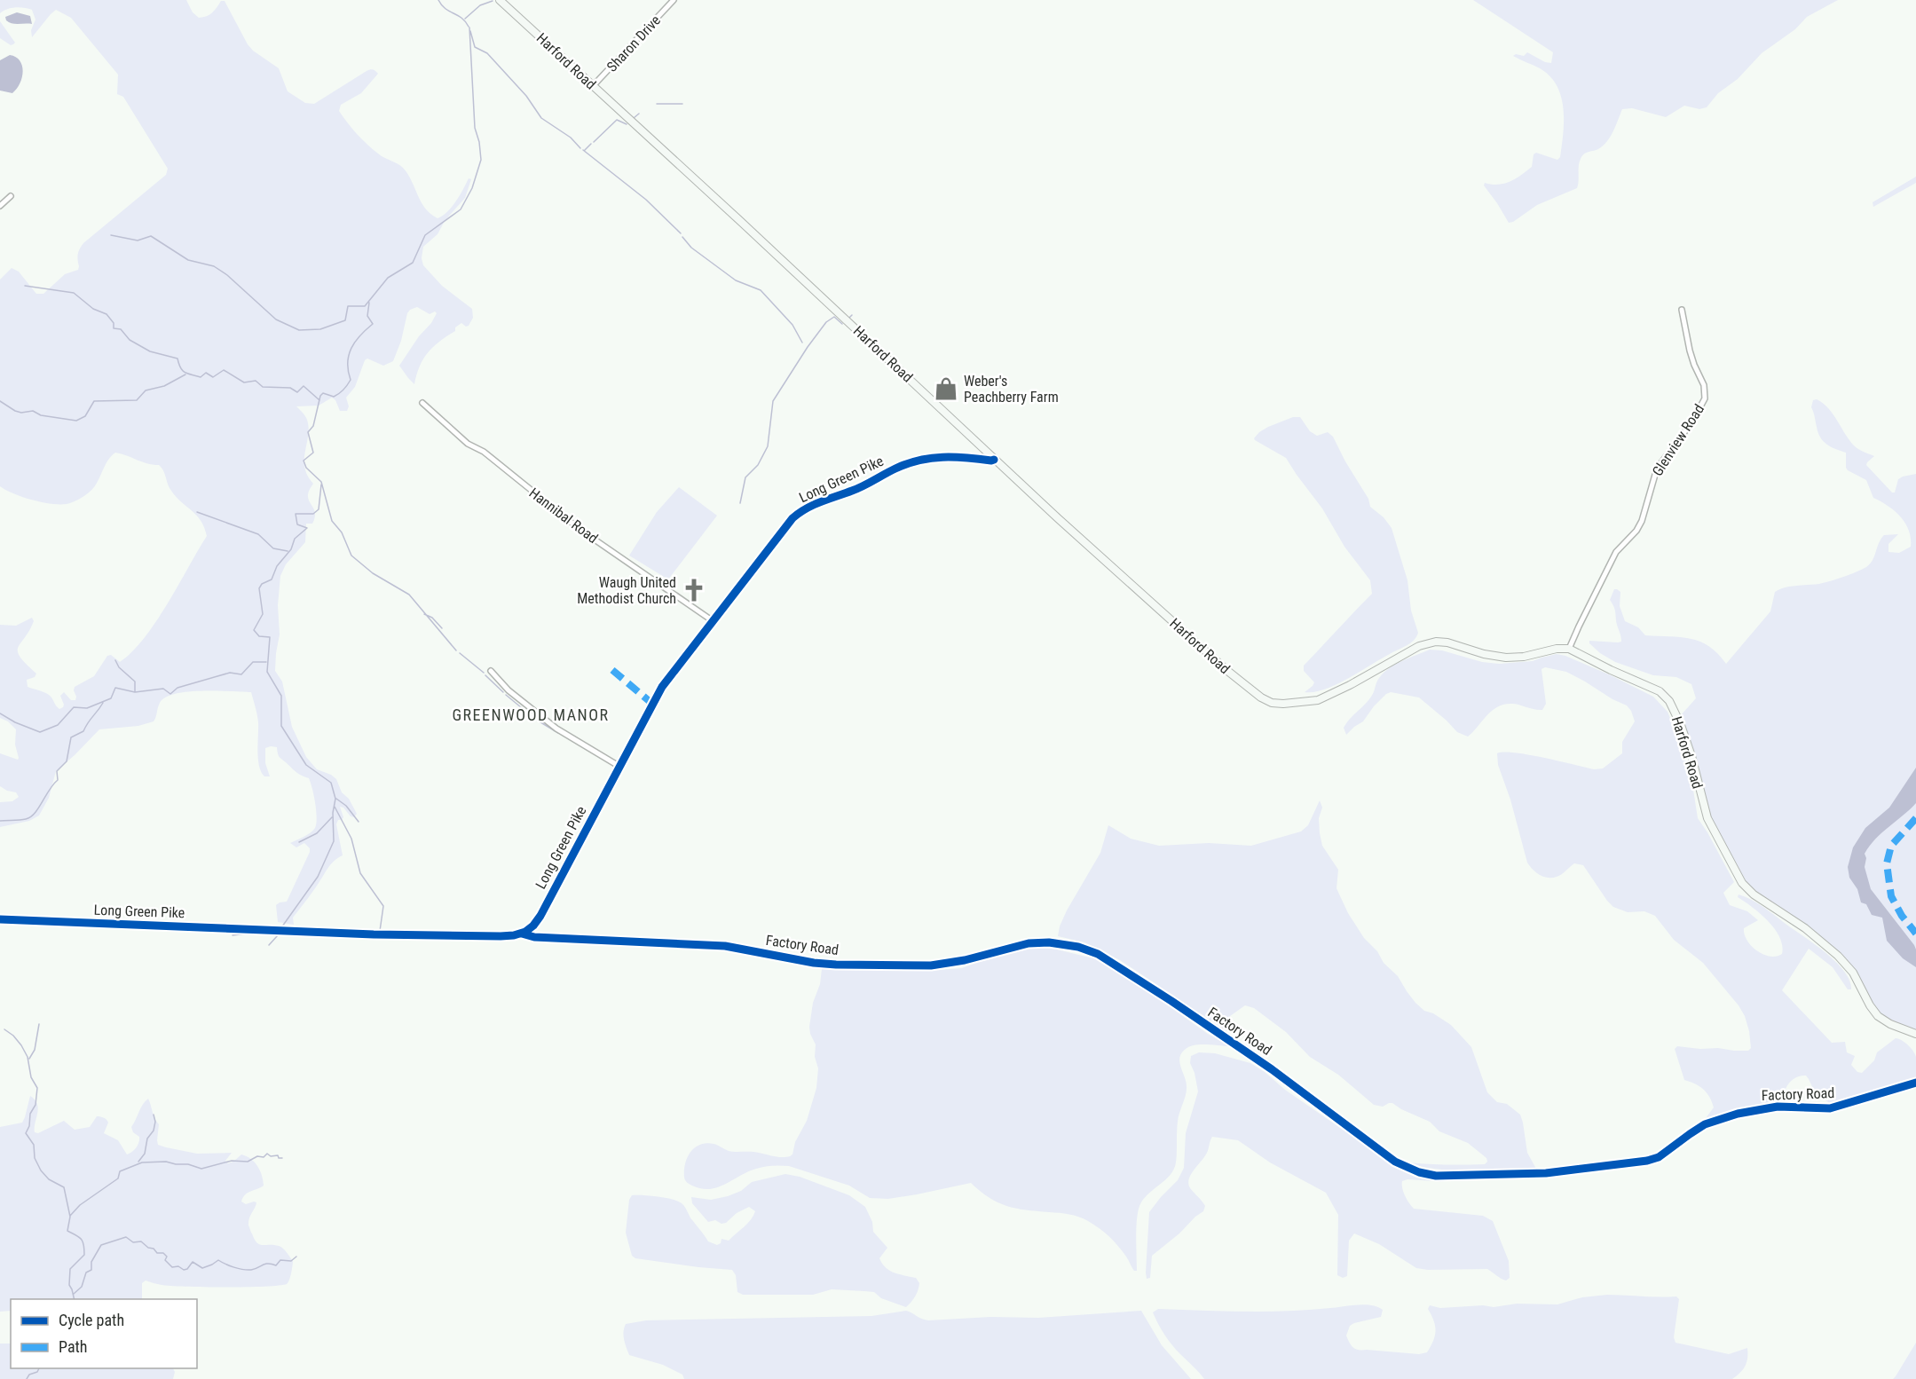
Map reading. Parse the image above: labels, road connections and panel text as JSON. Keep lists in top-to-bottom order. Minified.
{"streets":{"main road":["Harford Road","Long Green Pike"],"street":["Sharon Drive","Glenview Road","Hannibal Road","Factory Road"]},"crossings":[["Sharon Drive","Harford Road"],["Harford Road","Glenview Road"],["Harford Road","Long Green Pike"],["Long Green Pike","Hannibal Road"],["Long Green Pike","Factory Road"]],"districts":["GREENWOOD MANOR"],"places":{"shop":["Weber's Peachberry Farm"],"church":["Waugh United Methodist Church"]},"legend":["Cycle path","Path"]}
